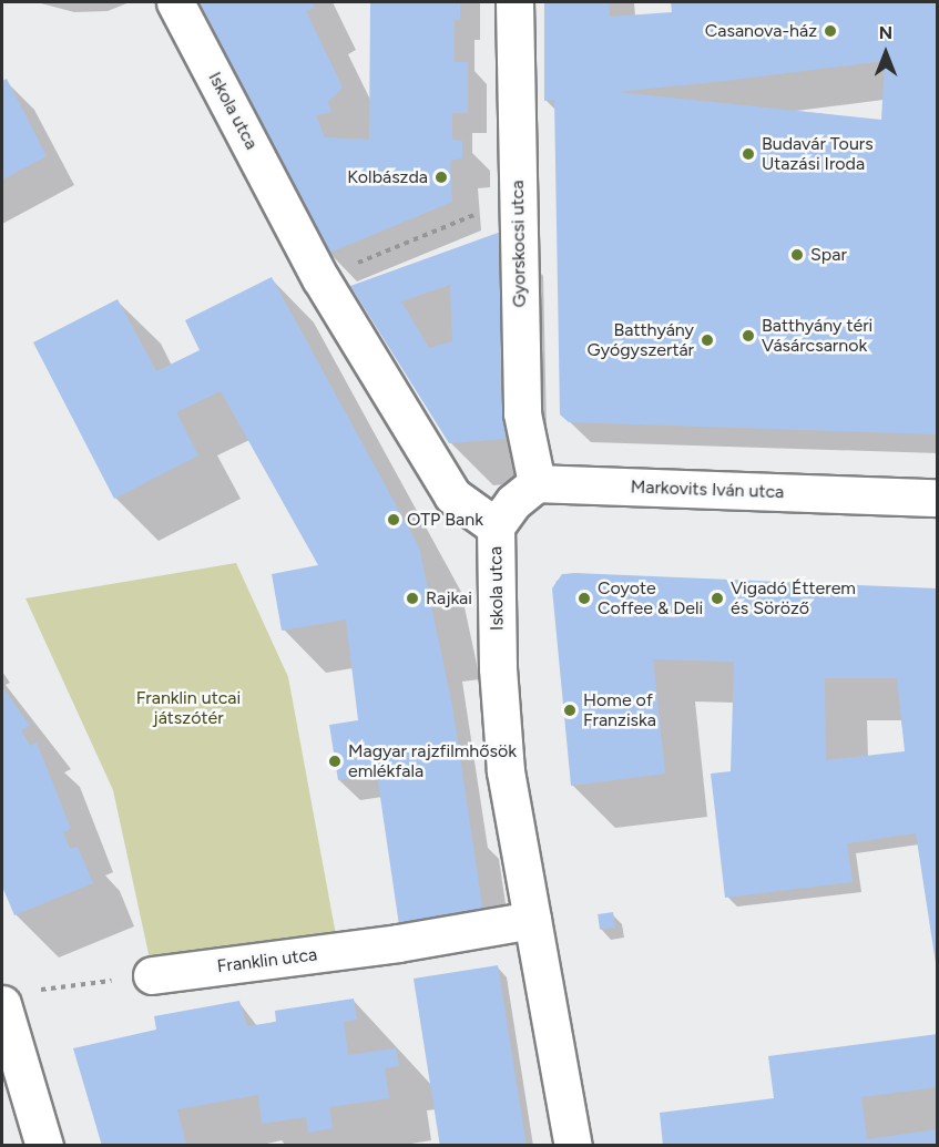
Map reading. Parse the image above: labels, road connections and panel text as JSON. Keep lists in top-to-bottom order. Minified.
{"streets":{"street":["Iskola utca","Gyorskocsi utca","Markovits Iván utca","Franklin utca"]},"crossings":[["Iskola utca","Franklin utca"],["Gyorskocsi utca","Markovits Iván utca"]],"parks":["Franklin utcai játszótér"],"places":["Casanova-ház","Budavár Tours Utazási Iroda","Kolbászda","Spar","Batthyány téri Vásárcsarnok","Batthyány Gyógyszertár","OTP Bank","Rajkai","Coyote Coffee & Deli","Vigadó Étterem és Söröző","Home of Franziska","Magyar rajzfilmhősök emlékfala"],"north":"top"}
